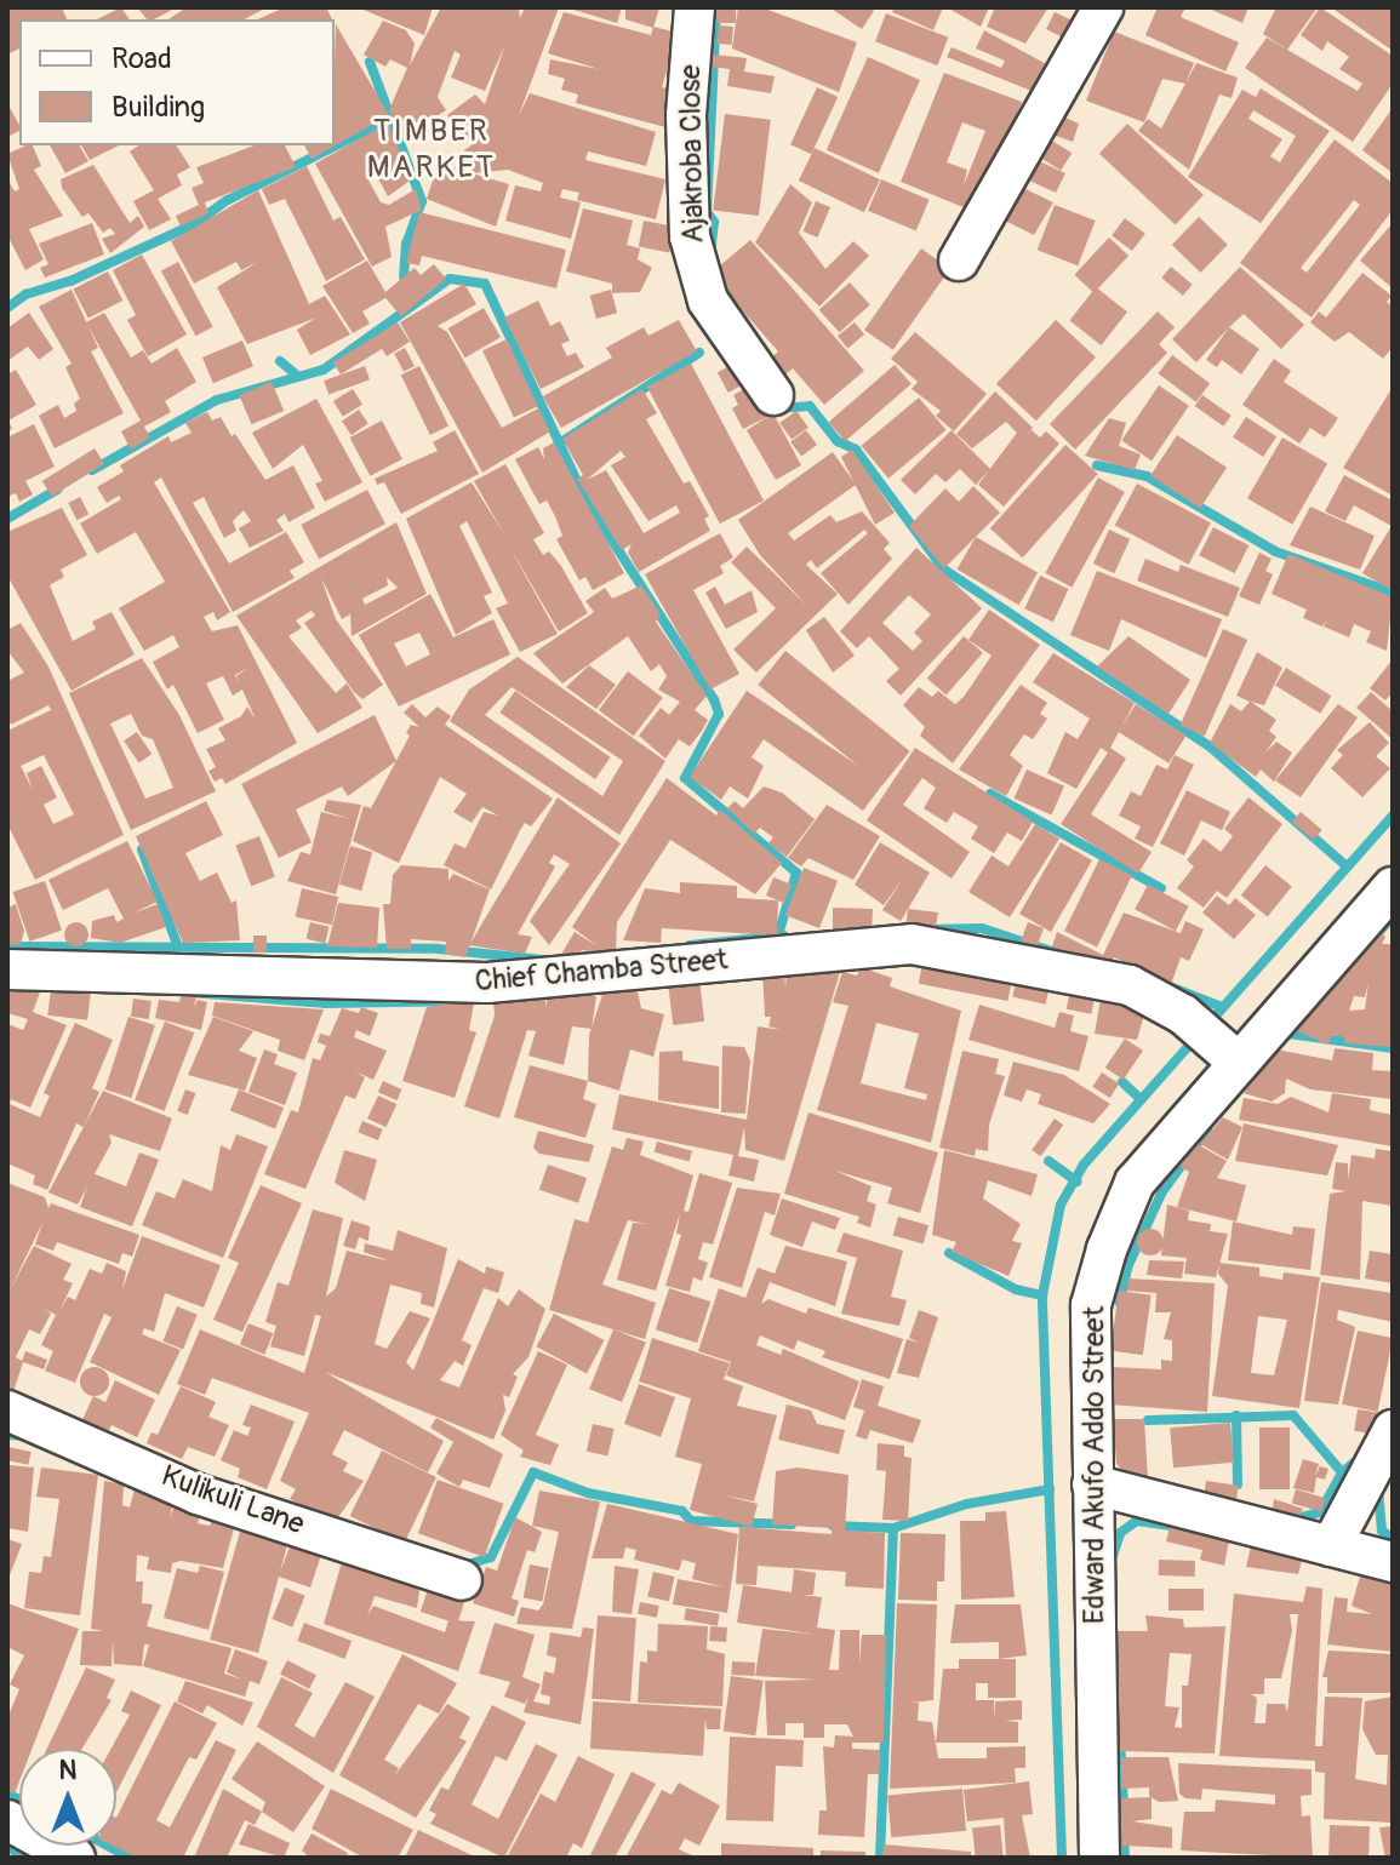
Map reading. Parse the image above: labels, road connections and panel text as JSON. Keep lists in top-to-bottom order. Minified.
{"streets":{"street":["Ajakroba Close","Chief Chamba Street","Edward Akufo Addo Street","Kulikuli Lane"]},"crossings":[["Chief Chamba Street","Edward Akufo Addo Street"]],"districts":["TIMBER MARKET"],"legend":["Road","Building"],"north":"top"}
